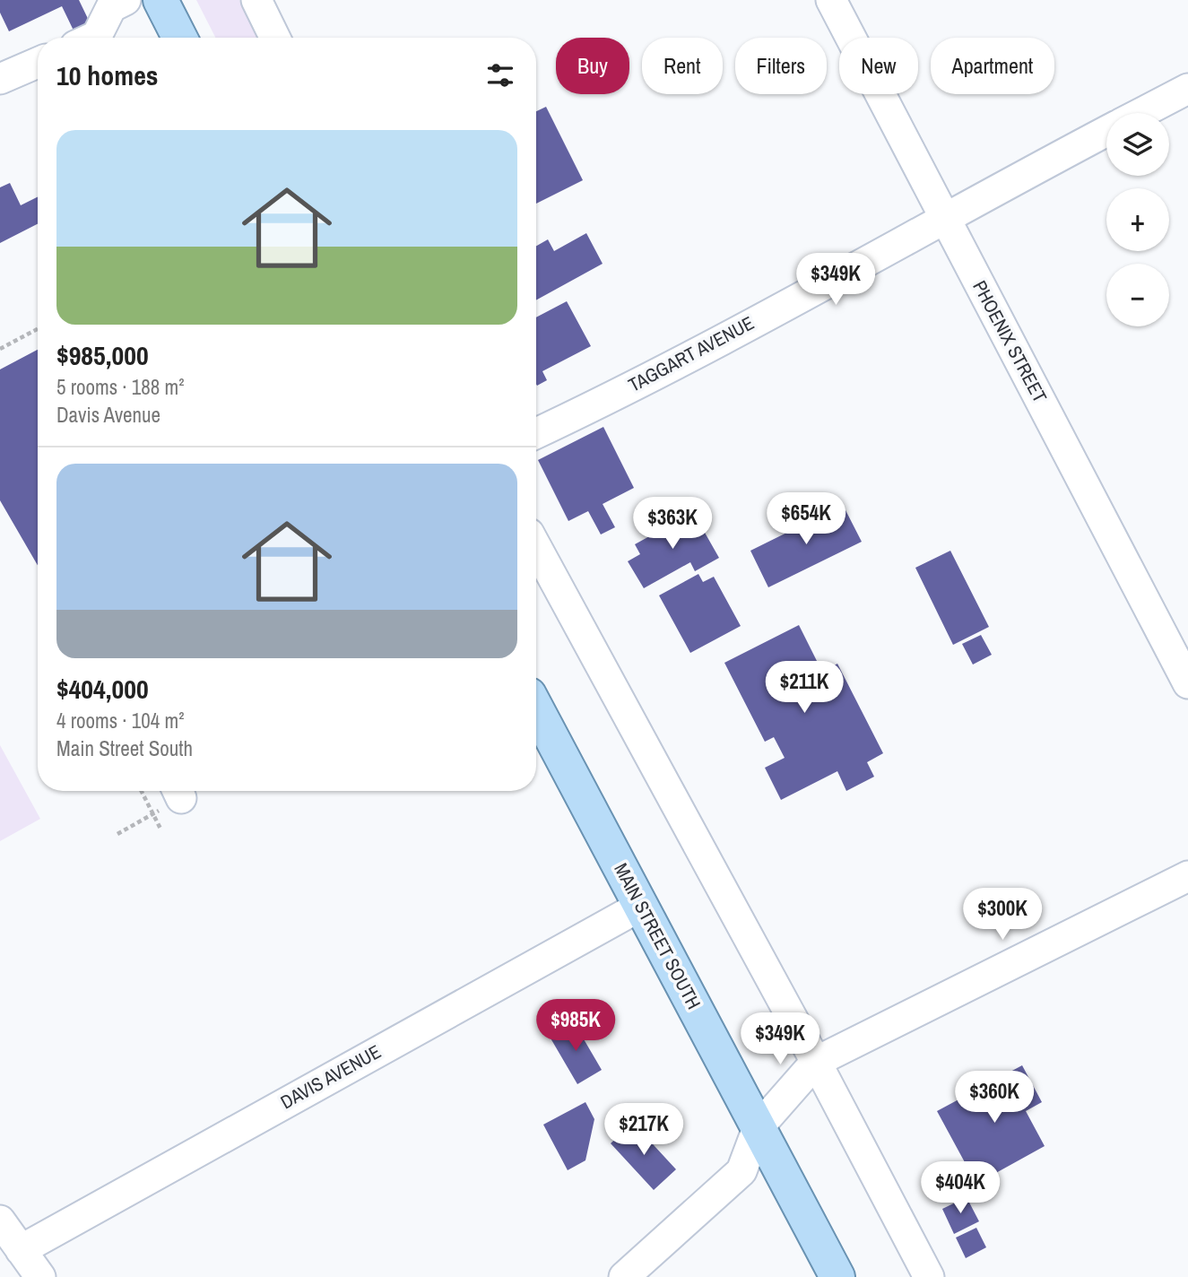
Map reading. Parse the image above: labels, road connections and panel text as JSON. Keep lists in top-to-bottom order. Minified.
{"streets":{"main road":["MAIN STREET SOUTH"],"street":["PHOENIX STREET","TAGGART AVENUE","DAVIS AVENUE"]},"crossings":[["PHOENIX STREET","TAGGART AVENUE"],["MAIN STREET SOUTH","DAVIS AVENUE"]],"page":{"chip":["Buy","Rent","Filters","New","Apartment"],"heading":"10 homes","map_buttons":["+","−"],"list":[{"name":"$985,000","note":"5 rooms · 188 m² · Davis Avenue"},{"name":"$404,000","note":"4 rooms · 104 m² · Main Street South"}],"price":["$349K","$654K","$363K","$211K","$300K","$985K","$349K","$360K","$217K","$404K"]}}
